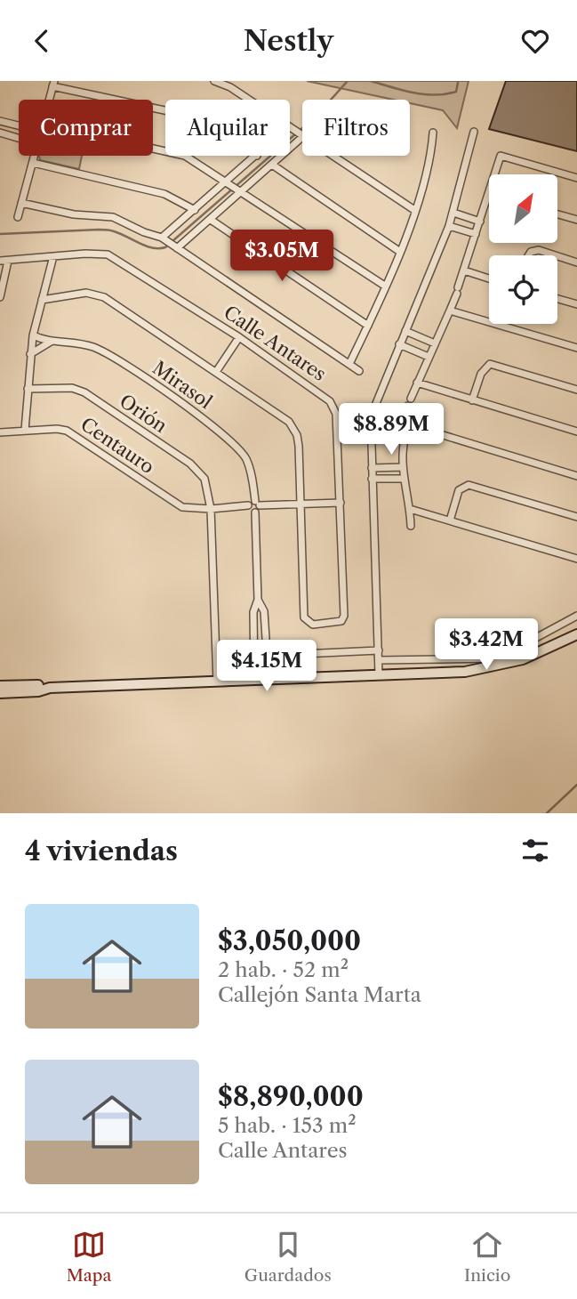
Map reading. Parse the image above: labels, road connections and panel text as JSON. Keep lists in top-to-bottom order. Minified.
{"streets":{"street":["Calle Antares","Mirasol","Orión","Centauro"]},"crossings":[["Orión","Centauro"]],"north":"top right","page":{"header":"Nestly","chip":["Comprar","Alquilar","Filtros"],"price":["$3.05M","$8.89M","$3.42M","$4.15M"],"heading":"4 viviendas","list":[{"name":"$3,050,000","note":"2 hab. · 52 m² · Callejón Santa Marta"},{"name":"$8,890,000","note":"5 hab. · 153 m² · Calle Antares"}],"tabs":["Mapa","Guardados","Inicio"]}}
